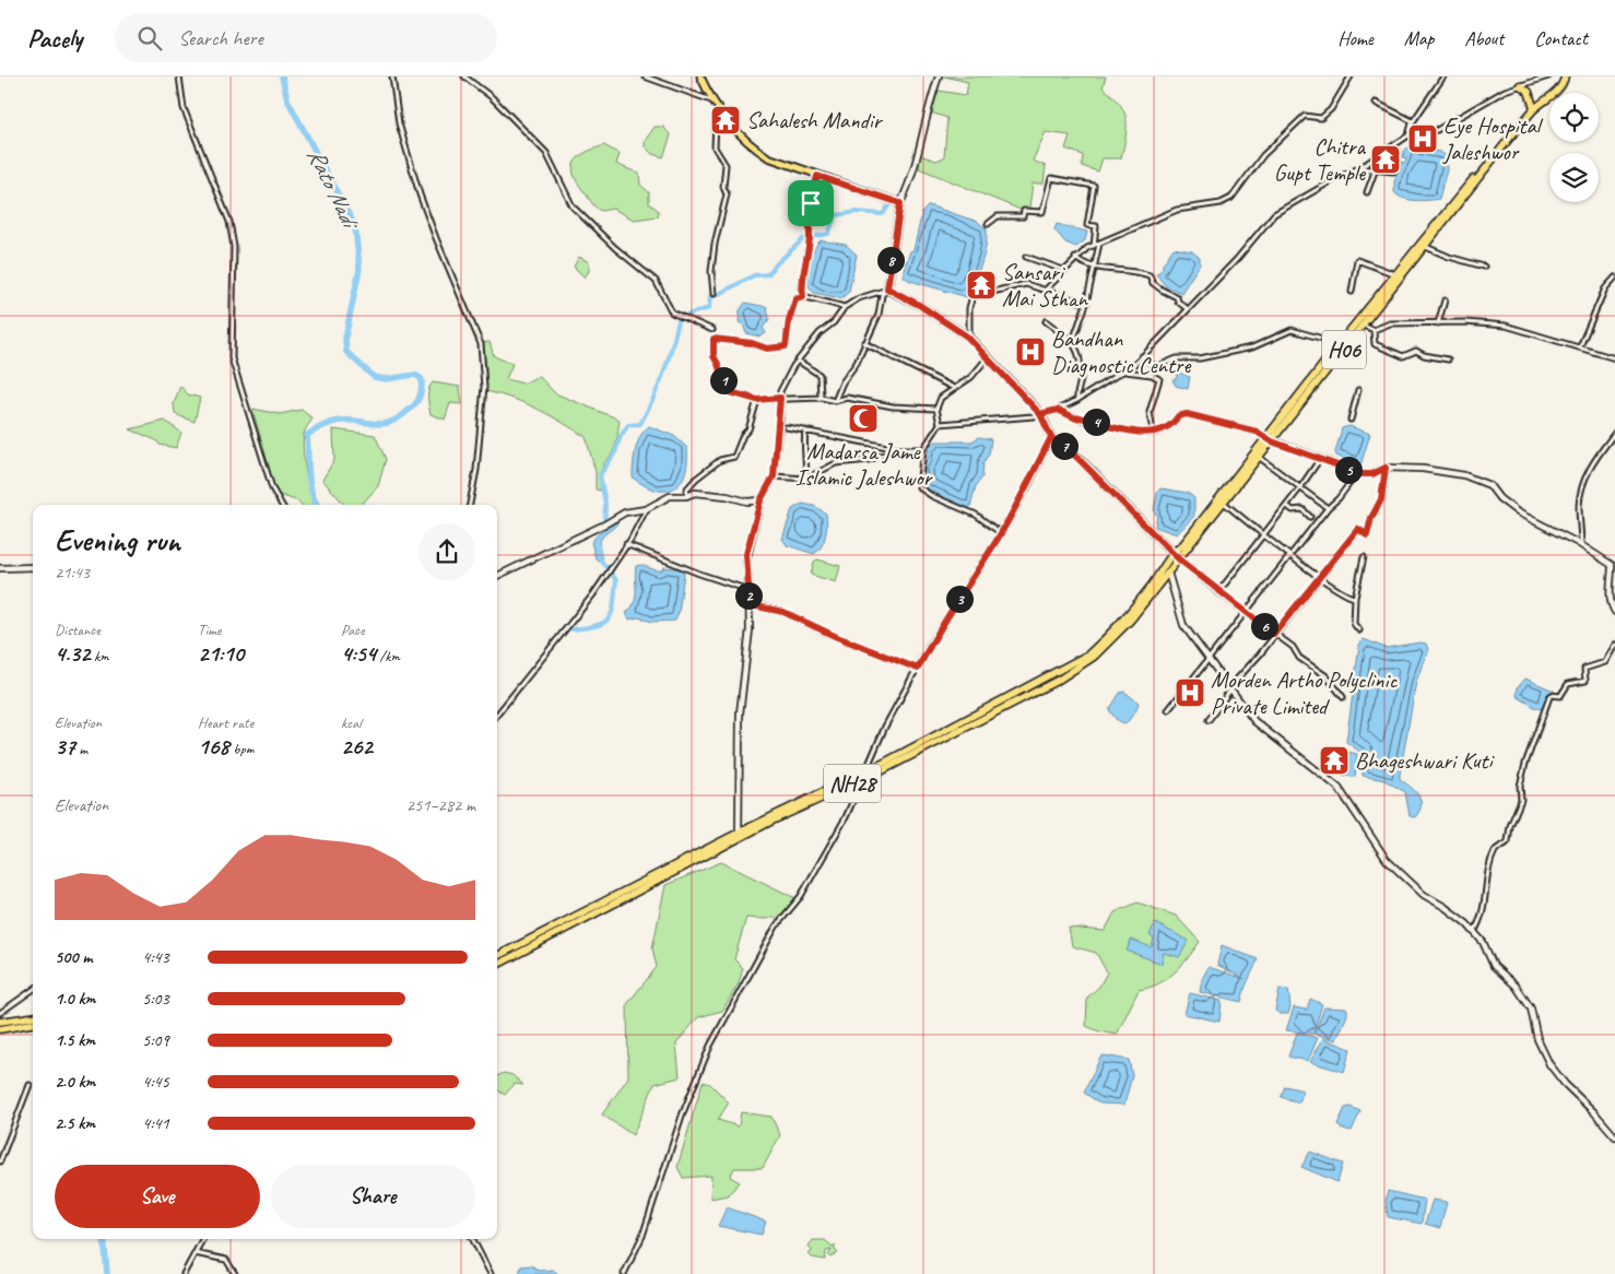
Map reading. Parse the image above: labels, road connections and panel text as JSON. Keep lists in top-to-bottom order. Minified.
{"streets":{"highway":["H06","NH28"]},"crossings":[["H06","NH28"]],"water":["Rato Nadi"],"places":{"temple":["Sahalesh Mandir","Chitra Gupt Temple","Sansari Mai Sthan","Bhageshwari Kuti"],"hospital":["Eye Hospital Jaleshwor","Bandhan Diagnostic Centre","Morden Artho Polyclinic Private Limited"],"mosque":["Madarsa Jame Islamic Jaleshwor"]},"page":{"header":"Pacely","search":"Search here","nav":["Home","Map","About","Contact"],"pins":["8","1","4","7","5","2","3","6"],"heading":["Evening run","21:43"],"stats":[["Distance","4.32 km"],["Time","21:10"],["Pace","4:54 /km"],["Elevation","37 m"],["Heart rate","168 bpm"],["kcal","262"]],"chart":["Elevation","251–282 m"],"list":[{"name":"500 m","note":"4:43"},{"name":"1.0 km","note":"5:03"},{"name":"1.5 km","note":"5:09"},{"name":"2.0 km","note":"4:45"},{"name":"2.5 km","note":"4:41"}],"buttons":["Save","Share"]}}
